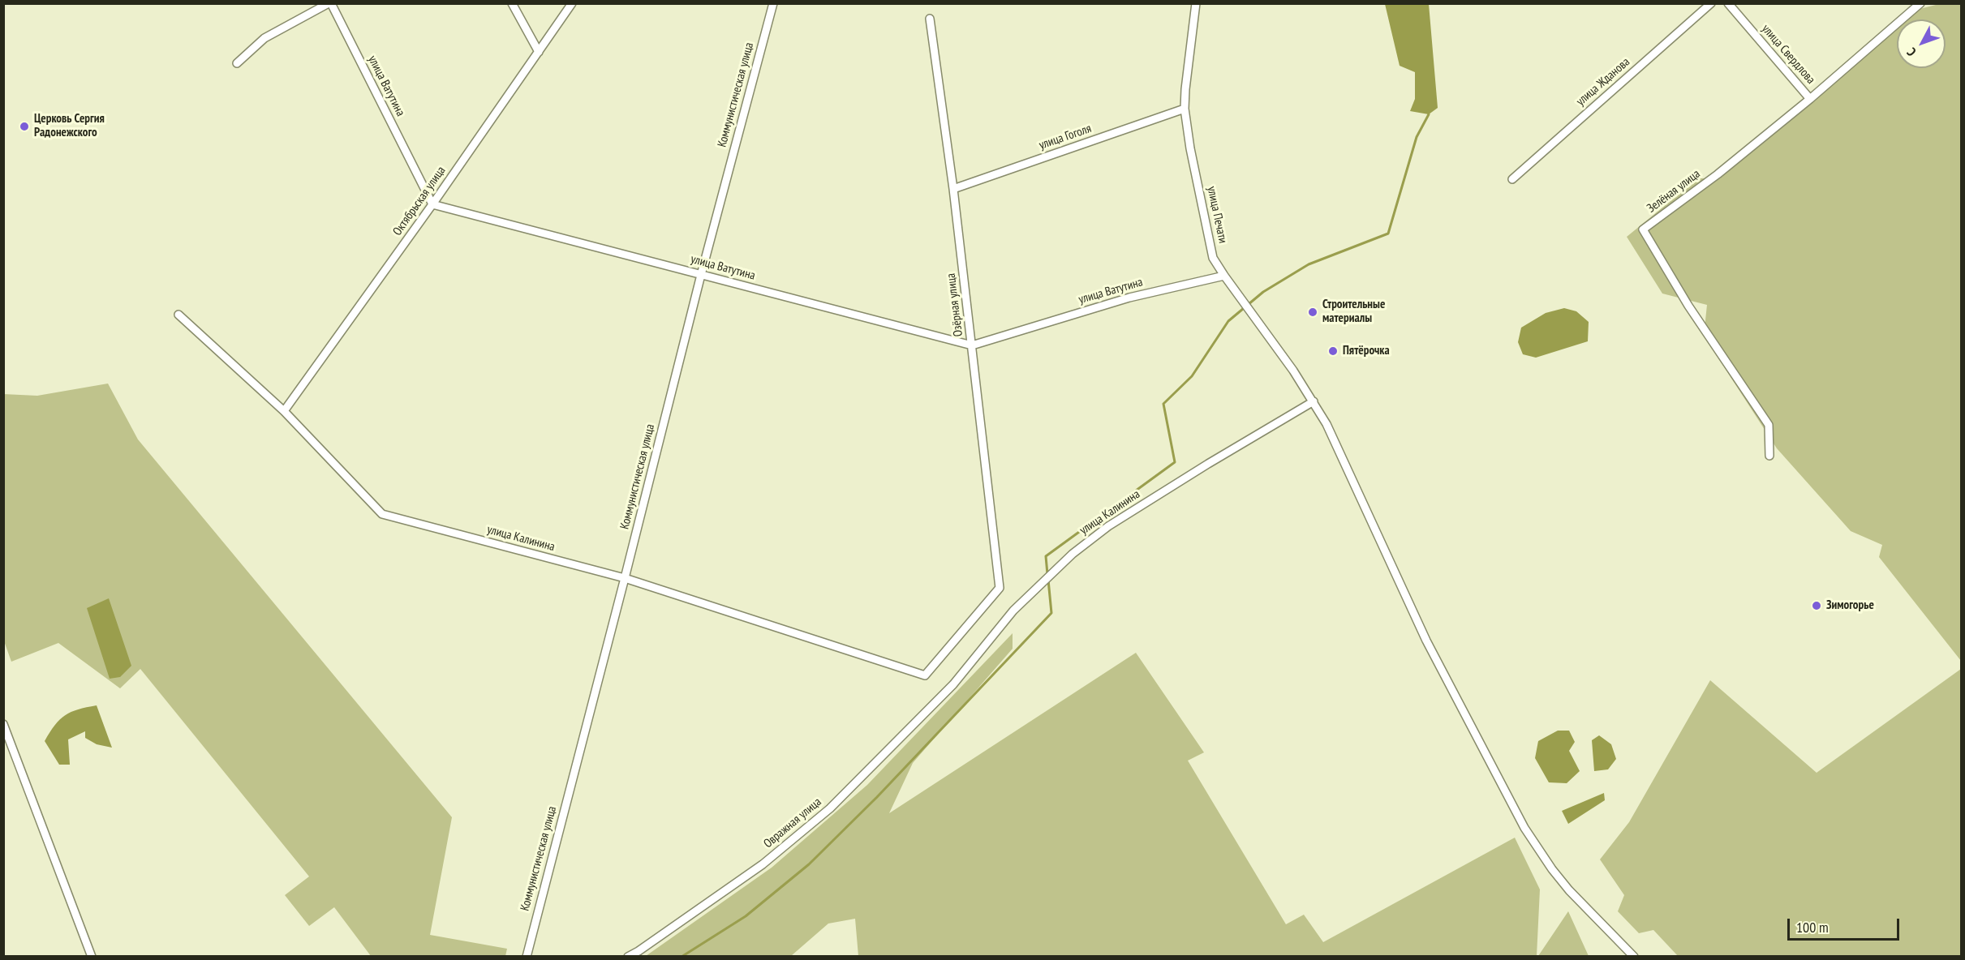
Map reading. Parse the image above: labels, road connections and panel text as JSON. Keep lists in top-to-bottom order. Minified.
{"streets":{"street":["улица Свердлова","улица Жданова","улица Ватутина","Коммунистическая улица","улица Гоголя","Зелёная улица","Октябрьская улица","улица Печати","Озёрная улица","улица Калинина","Овражная улица"]},"crossings":[["улица Свердлова","Зелёная улица"],["улица Ватутина","Коммунистическая улица"],["улица Ватутина","Октябрьская улица"],["улица Ватутина","улица Печати"],["улица Ватутина","Озёрная улица"],["Коммунистическая улица","улица Калинина"],["улица Гоголя","улица Печати"],["улица Гоголя","Озёрная улица"],["Октябрьская улица","улица Калинина"],["улица Печати","улица Калинина"],["Озёрная улица","улица Калинина"],["улица Калинина","Овражная улица"]],"places":["Церковь Сергия Радонежского","Строительные материалы","Пятёрочка","Зимогорье"],"scale_bar":"100 m","north":"bottom left"}
